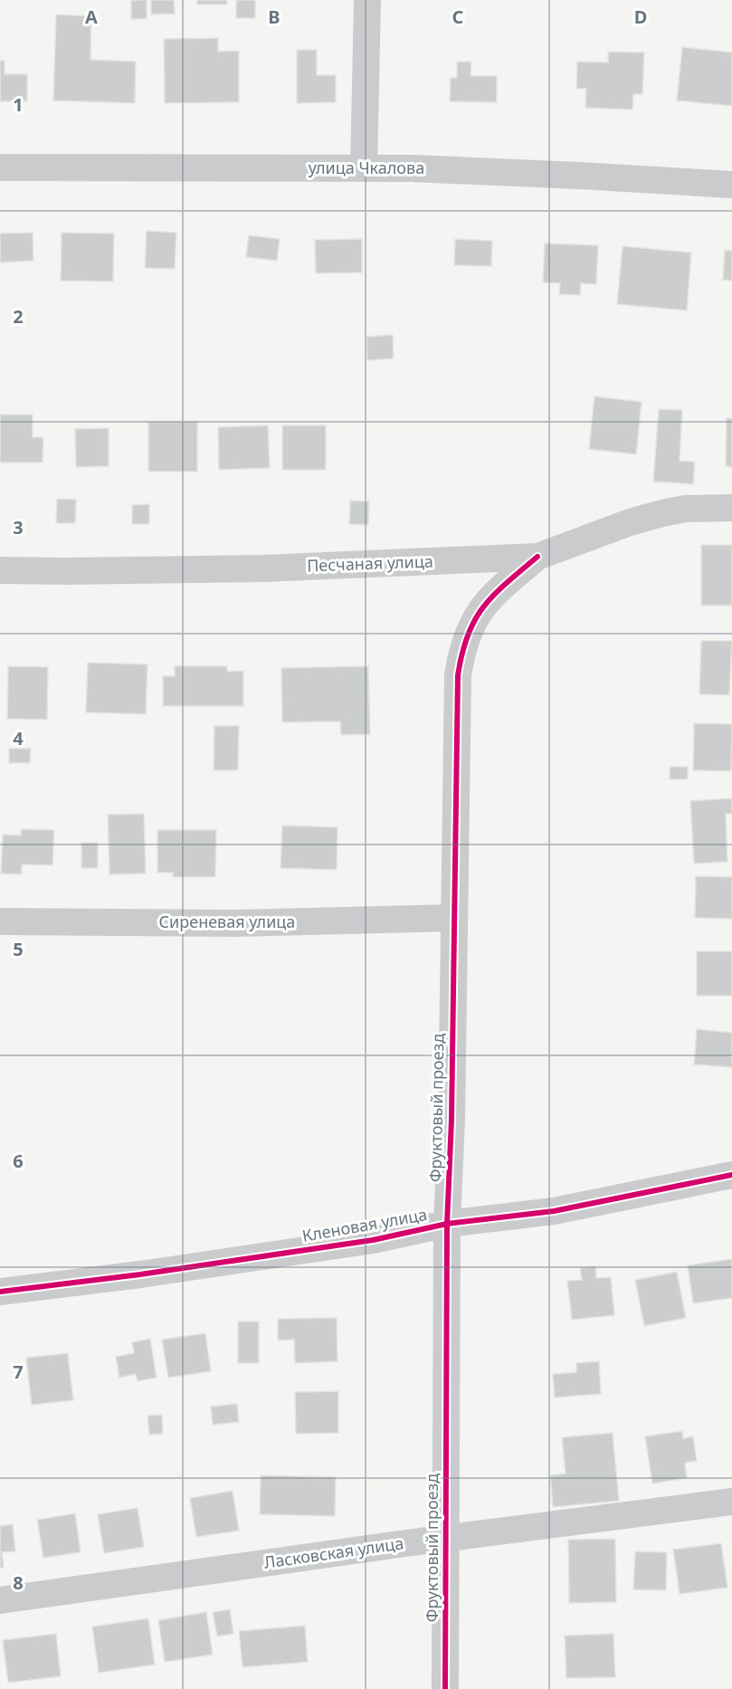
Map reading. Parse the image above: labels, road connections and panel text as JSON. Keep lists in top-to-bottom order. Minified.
{"streets":{"street":["улица Чкалова","Песчаная улица","Сиреневая улица","Фруктовый проезд","Кленовая улица","Ласковская улица"]},"crossings":[["Песчаная улица","Фруктовый проезд"],["Сиреневая улица","Фруктовый проезд"],["Фруктовый проезд","Кленовая улица"],["Фруктовый проезд","Ласковская улица"]],"grid":{"columns":["A","B","C","D"],"rows":["1","2","3","4","5","6","7","8"]}}
